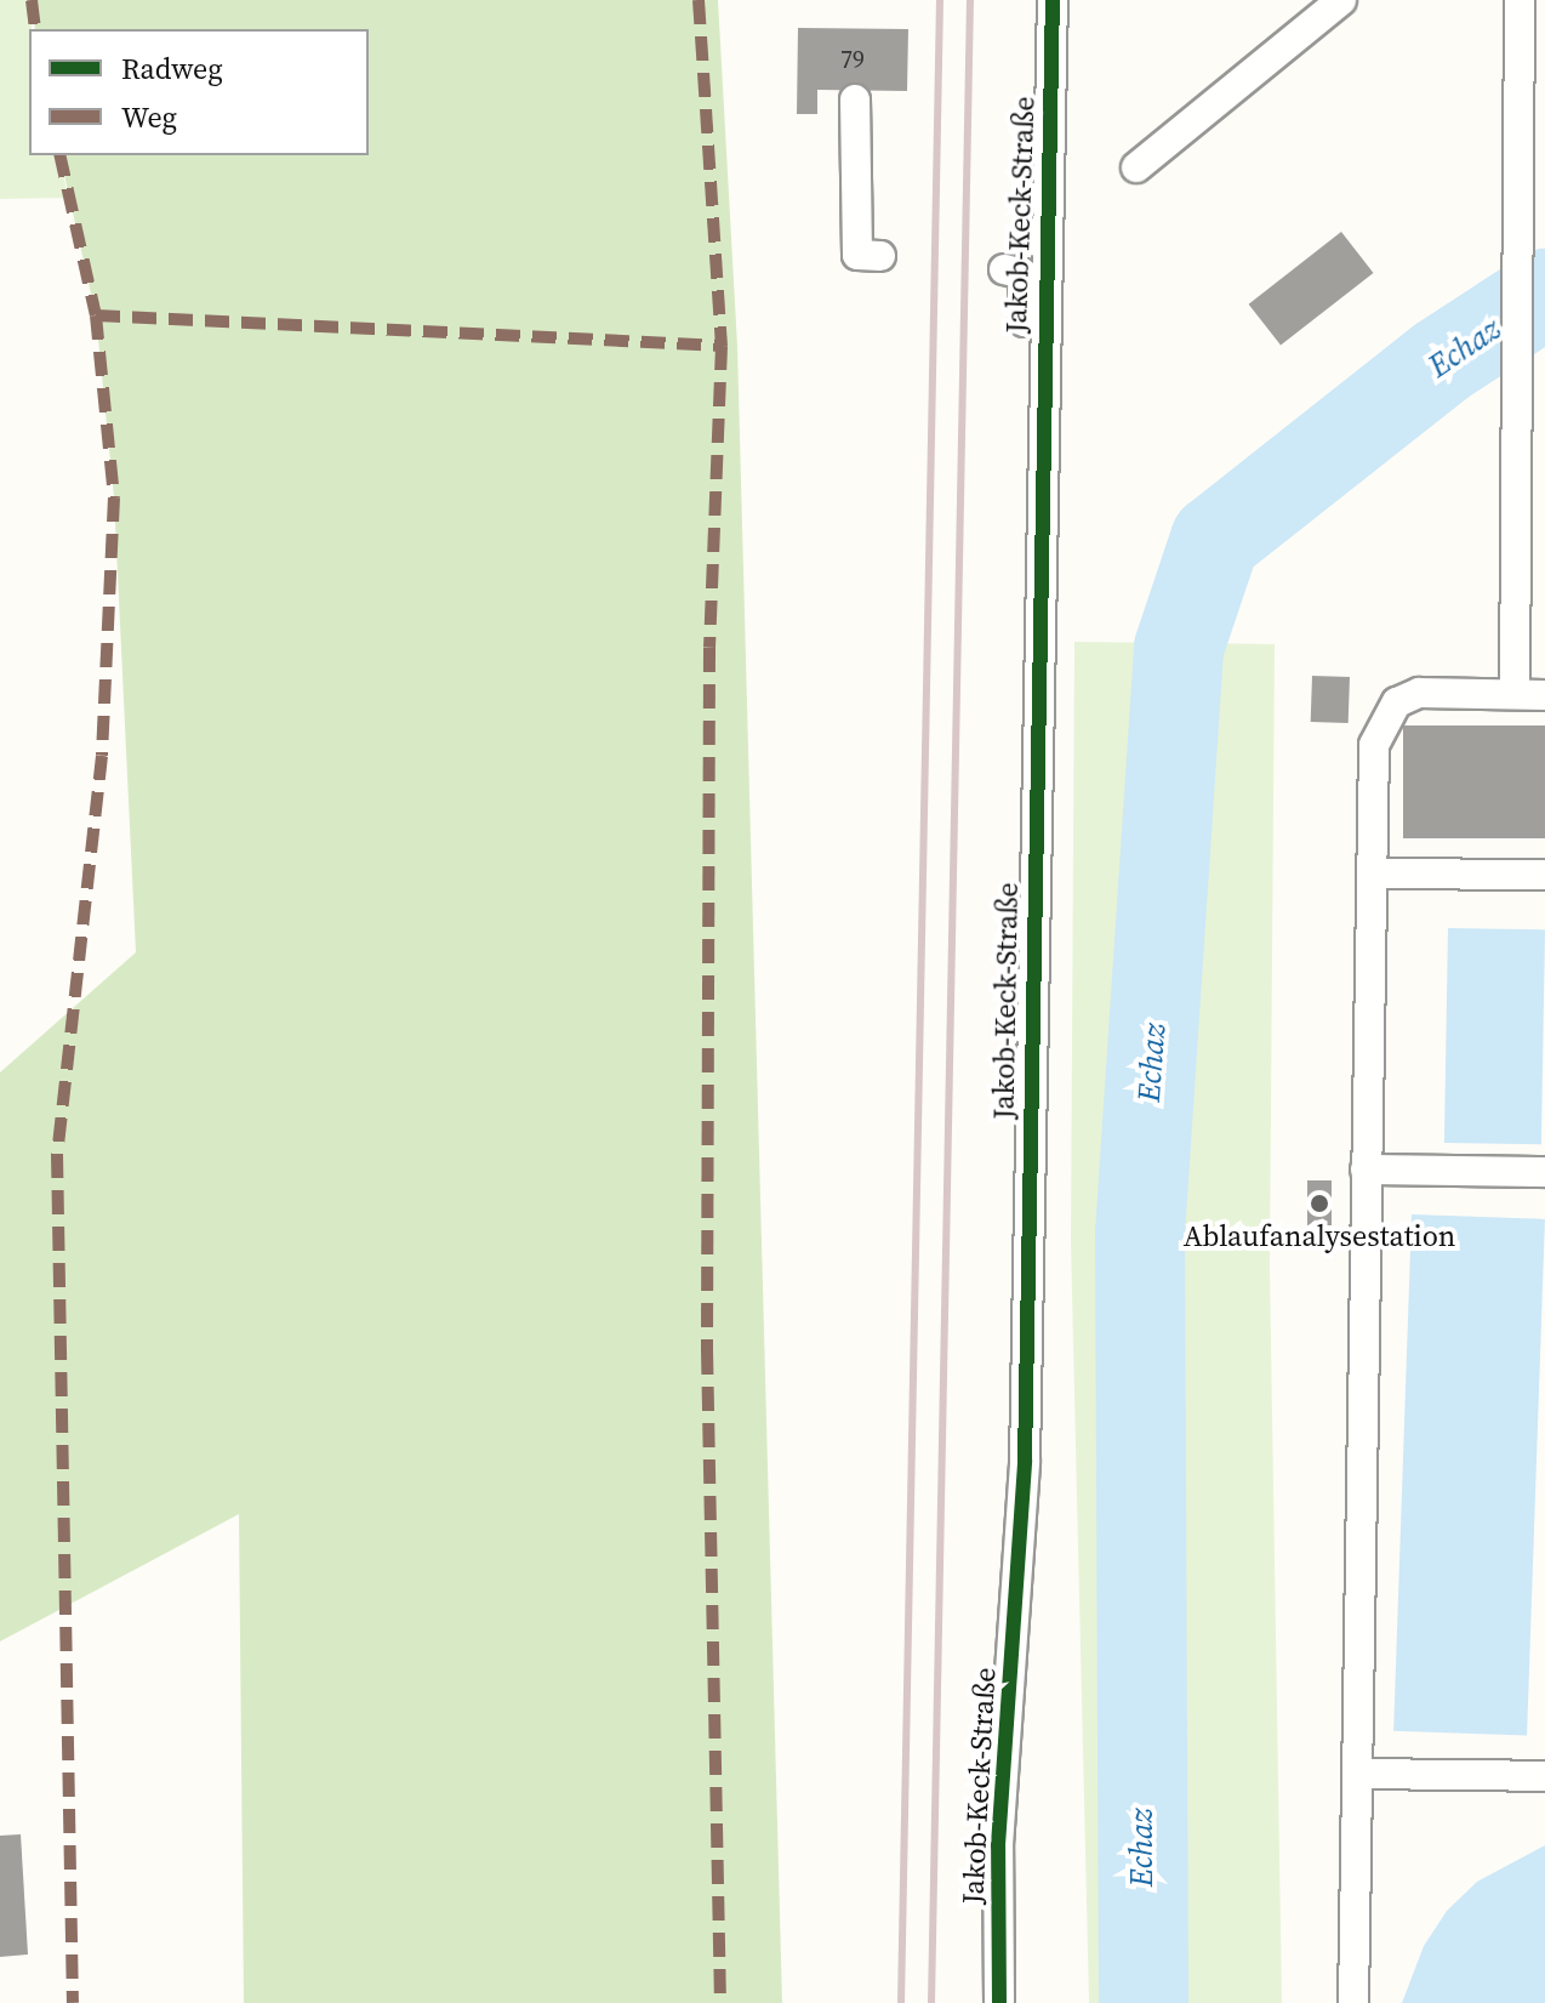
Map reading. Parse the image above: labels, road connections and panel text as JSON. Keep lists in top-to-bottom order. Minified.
{"streets":{"lane":["Jakob-Keck-Straße"]},"water":["Echaz"],"places":["Ablaufanalysestation"],"house_numbers":["79"],"legend":["Radweg","Weg"]}
